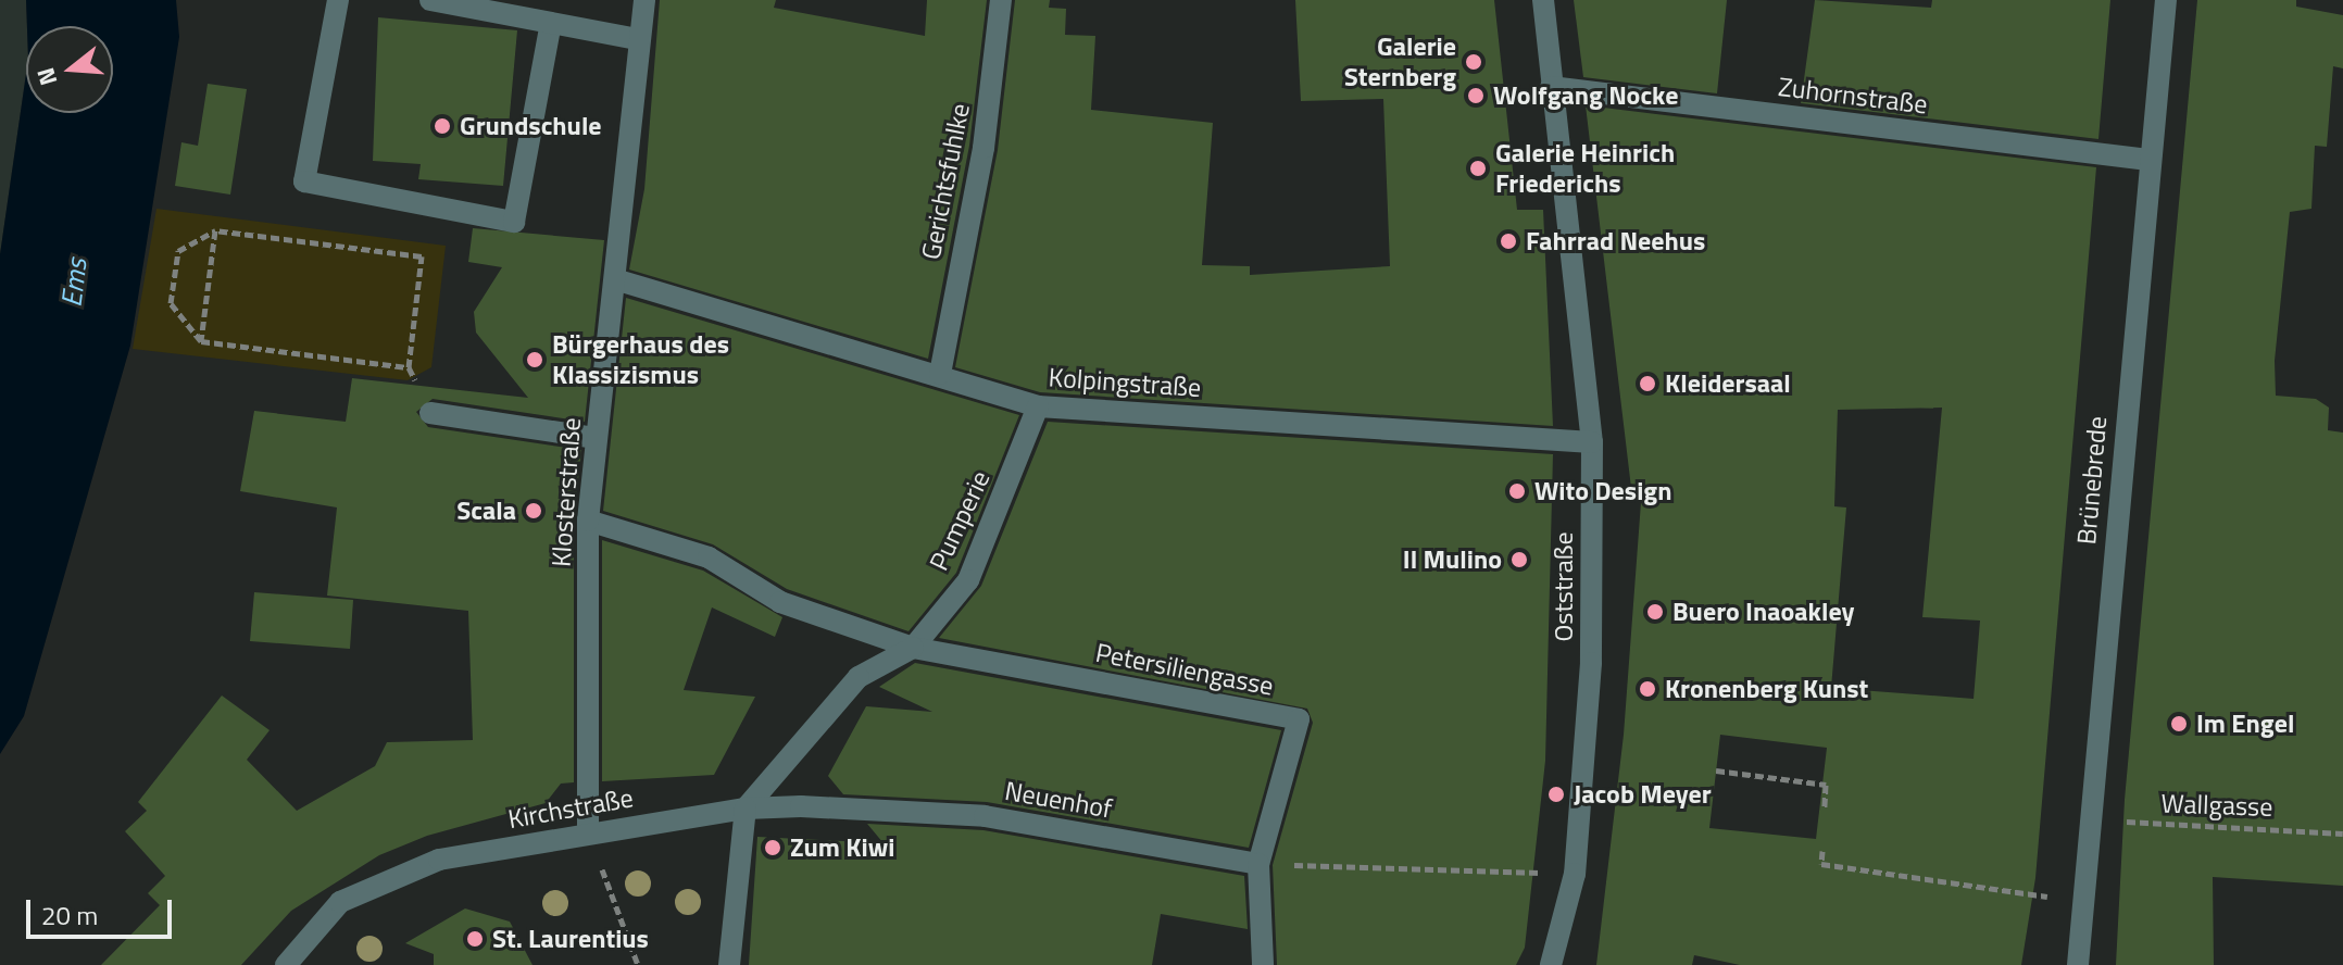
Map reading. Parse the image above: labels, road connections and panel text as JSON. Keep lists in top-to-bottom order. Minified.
{"streets":{"street":["Zuhornstraße","Gerichtsfuhlke","Kolpingstraße","Brünebrede","Klosterstraße","Pumperie","Oststraße","Petersiliengasse","Neuenhof","Kirchstraße"],"path":["Wallgasse"]},"crossings":[["Zuhornstraße","Brünebrede"],["Zuhornstraße","Oststraße"],["Gerichtsfuhlke","Kolpingstraße"],["Kolpingstraße","Klosterstraße"],["Kolpingstraße","Pumperie"],["Kolpingstraße","Oststraße"],["Brünebrede","Wallgasse"],["Klosterstraße","Kirchstraße"],["Pumperie","Petersiliengasse"],["Petersiliengasse","Neuenhof"],["Neuenhof","Kirchstraße"]],"water":["Ems"],"places":["Galerie Sternberg","Wolfgang Nocke","Grundschule","Galerie Heinrich Friederichs","Fahrrad Neehus","Bürgerhaus des Klassizismus","Kleidersaal","Wito Design","Scala","Il Mulino","Buero Inaoakley","Kronenberg Kunst","Im Engel","Jacob Meyer","Zum Kiwi","St. Laurentius"],"scale_bar":"20 m","north":"left"}
